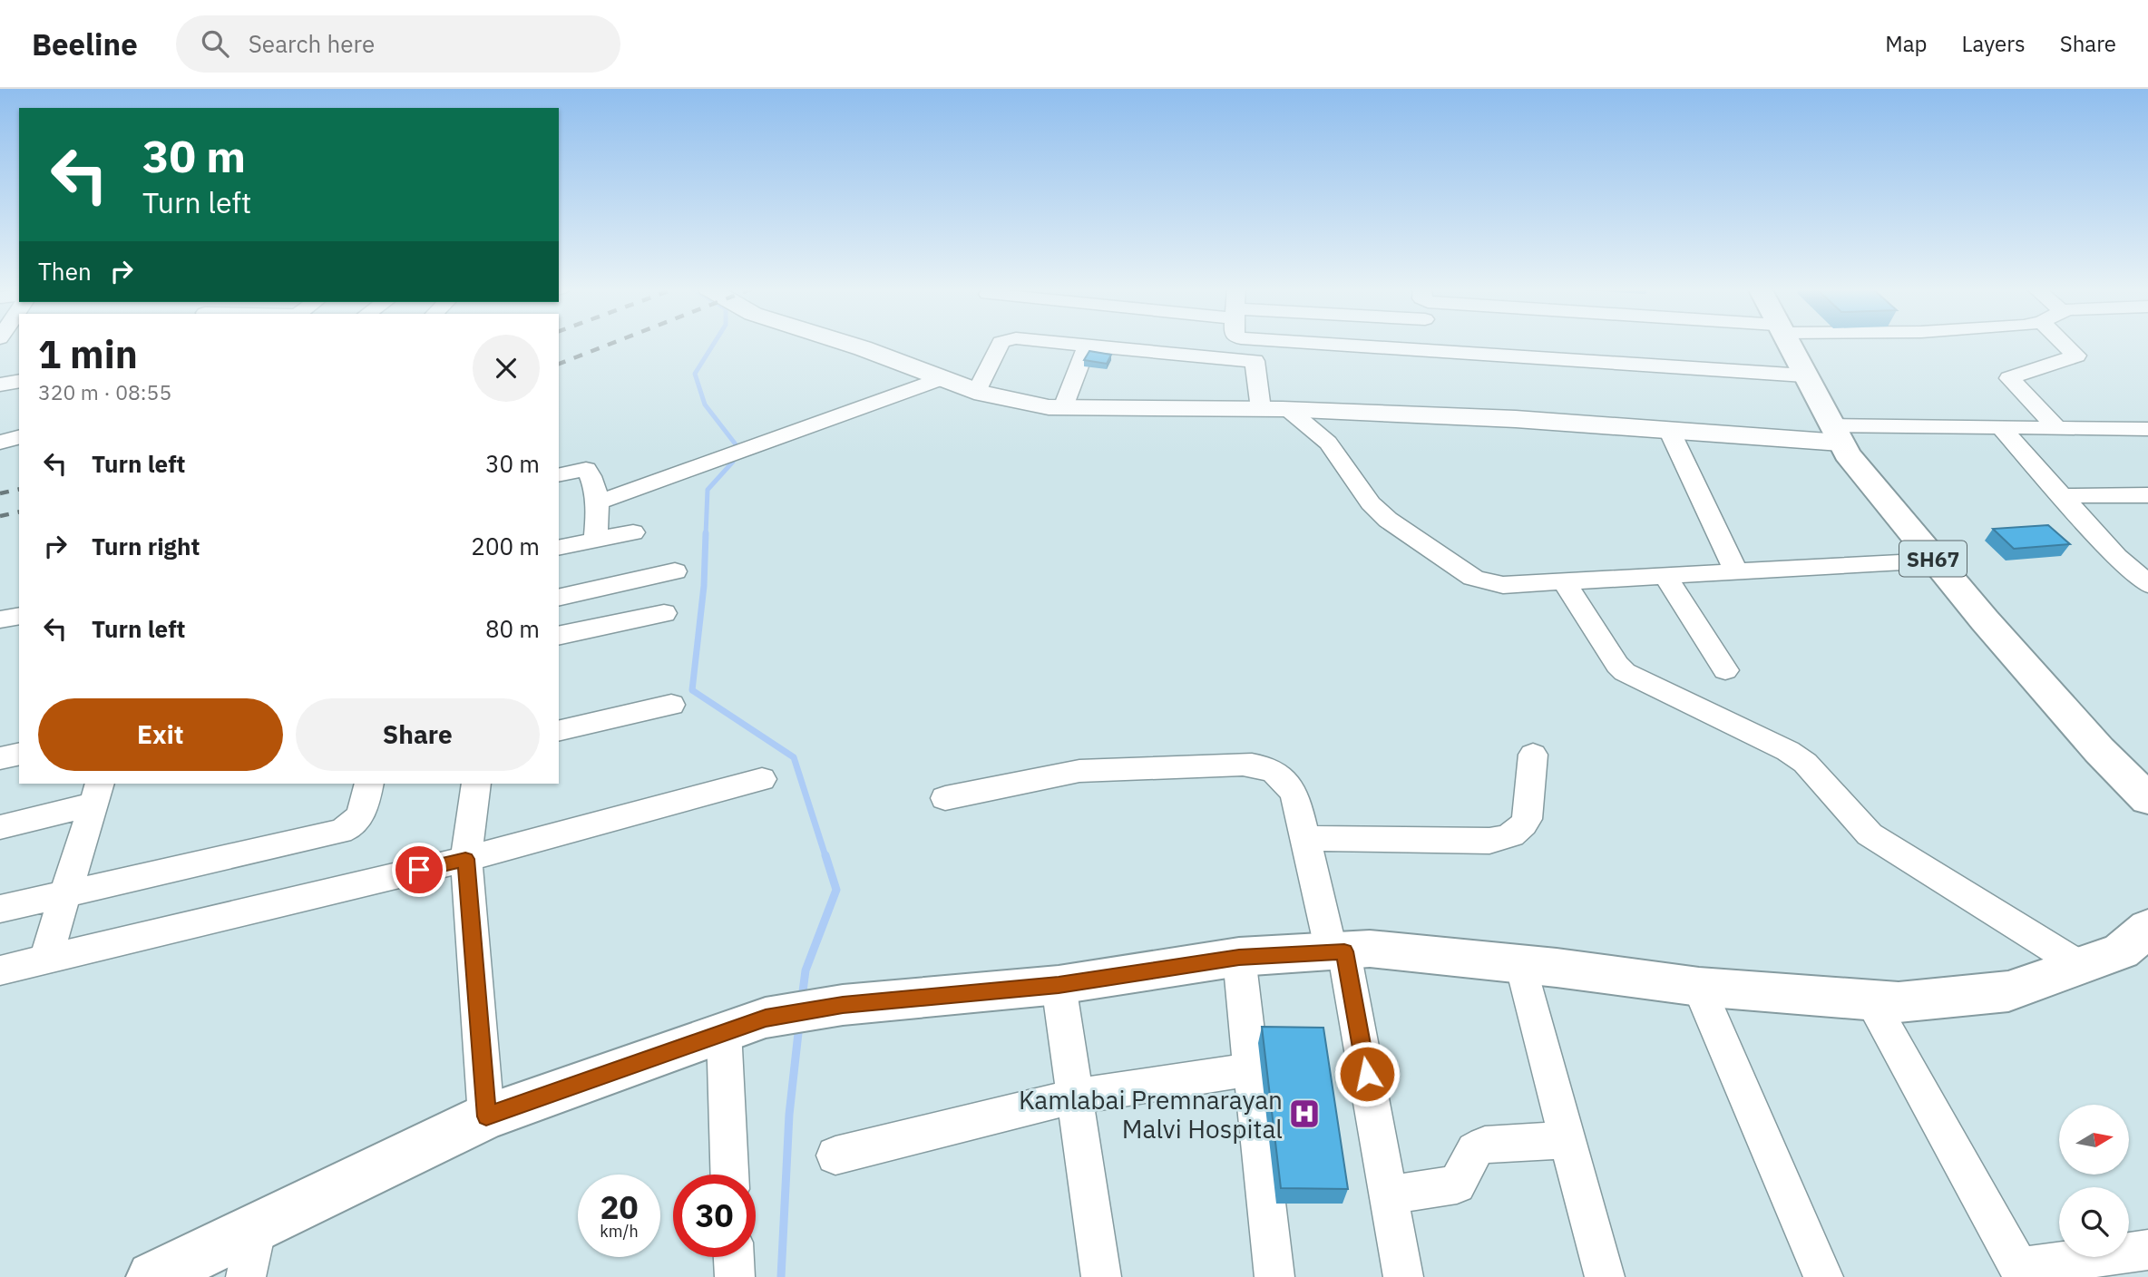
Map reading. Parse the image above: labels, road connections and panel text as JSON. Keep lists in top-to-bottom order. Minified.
{"streets":{"main road":["SH67"]},"places":{"hospital":["Kamlabai Premnarayan Malvi Hospital"]},"north":"right","page":{"header":"Beeline","search":"Search here","nav":["Map","Layers","Share"],"turn":["30 m","Turn left"],"then":"Then","heading":["1 min","320 m · 08:55"],"list":[{"name":"Turn left","value":"30 m"},{"name":"Turn right","value":"200 m"},{"name":"Turn left","value":"80 m"}],"buttons":["Exit","Share"],"speed":"20 km/h","limit":"30"}}
